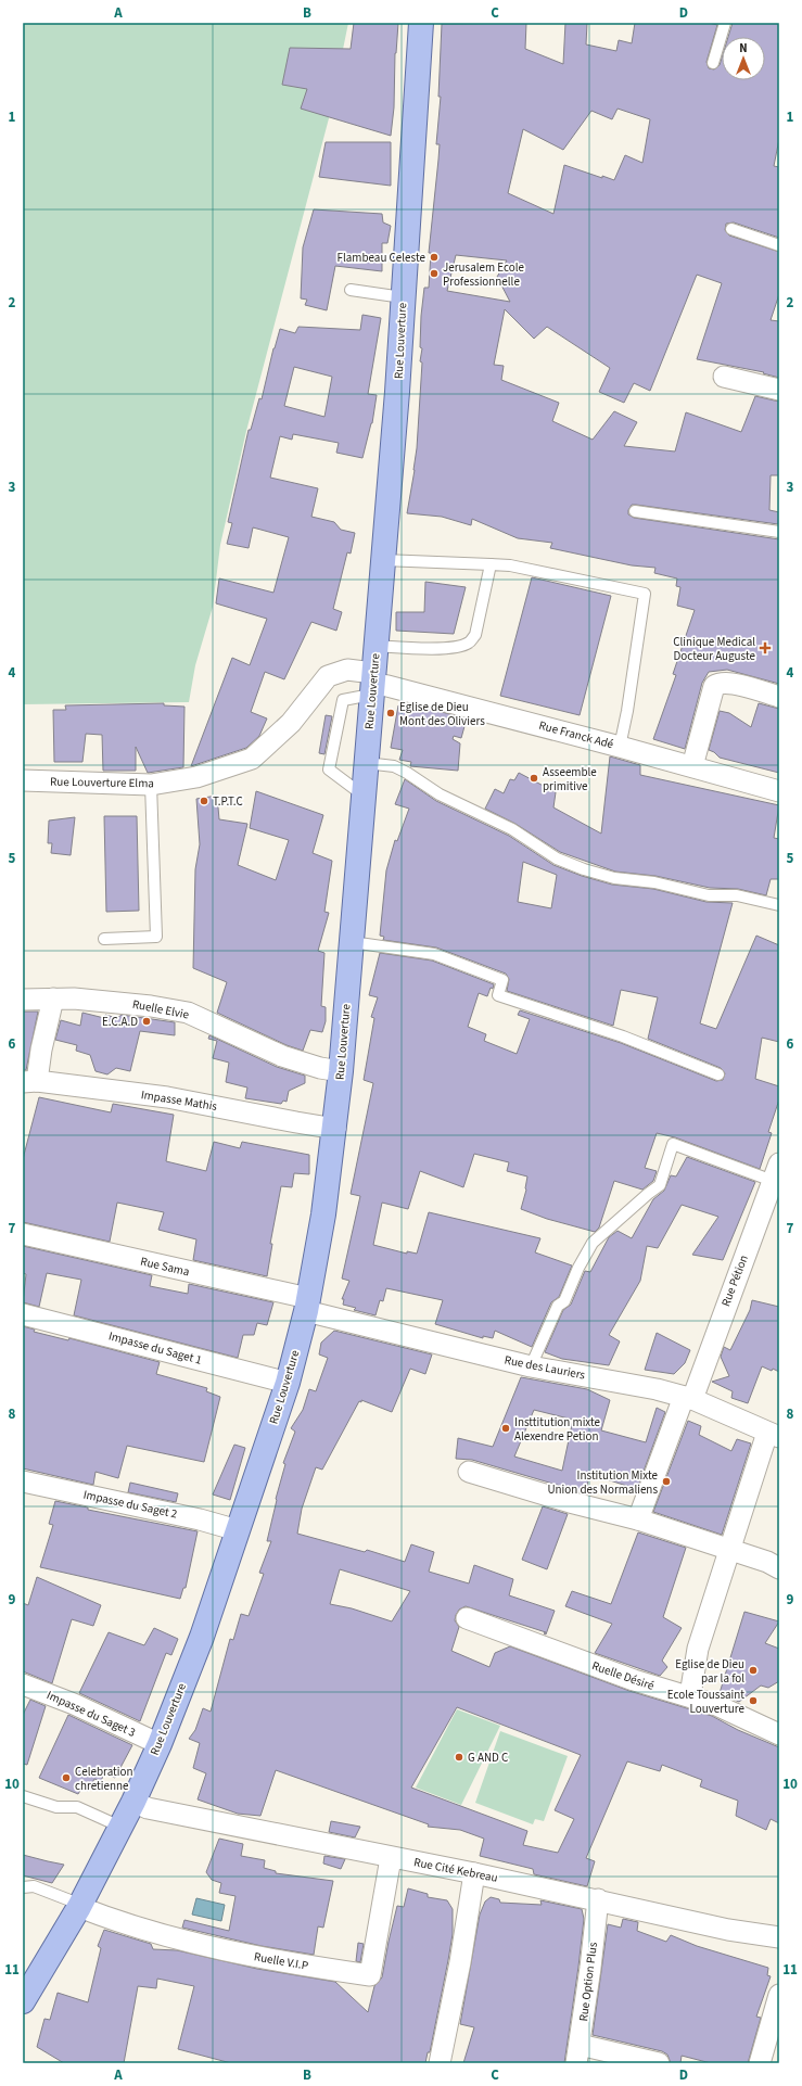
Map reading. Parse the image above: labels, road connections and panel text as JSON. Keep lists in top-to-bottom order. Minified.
{"streets":{"main road":["Rue Louverture"],"street":["Rue Franck Adé","Rue Louverture Elma","Ruelle Elvie","Impasse Mathis","Rue Sama","Rue Pétion","Impasse du Saget 1","Rue des Lauriers","Impasse du Saget 2","Ruelle Désiré","Impasse du Saget 3","Rue Cité Kebreau","Ruelle V.I.P","Rue Option Plus"]},"crossings":[["Rue Louverture","Rue Franck Adé"],["Rue Louverture","Rue Louverture Elma"],["Rue Louverture","Ruelle Elvie"],["Rue Louverture","Impasse Mathis"],["Rue Louverture","Rue Sama"],["Rue Louverture","Impasse du Saget 1"],["Rue Louverture","Rue des Lauriers"],["Rue Louverture","Impasse du Saget 2"],["Rue Louverture","Impasse du Saget 3"],["Rue Louverture","Rue Cité Kebreau"],["Rue Louverture","Ruelle V.I.P"],["Rue Franck Adé","Rue Louverture Elma"],["Rue Sama","Rue des Lauriers"],["Rue Pétion","Rue des Lauriers"],["Rue Cité Kebreau","Ruelle V.I.P"],["Rue Cité Kebreau","Rue Option Plus"]],"places":{"other":["Flambeau Celeste","Jerusalem Ecole Professionnelle","Eglise de Dieu Mont des Oliviers","Asseemble primitive","T.P.T.C","E.C.A.D","Insttitution mixte Alexendre Petion","Institution Mixte Union des Normaliens","Eglise de Dieu par la fol","Ecole Toussaint Louverture","G AND C","Celebration chretienne"],"health":["Clinique Medical Docteur Auguste"]},"north":"top","grid":{"columns":["A","B","C","D"],"rows":["1","2","3","4","5","6","7","8","9","10","11"]}}
